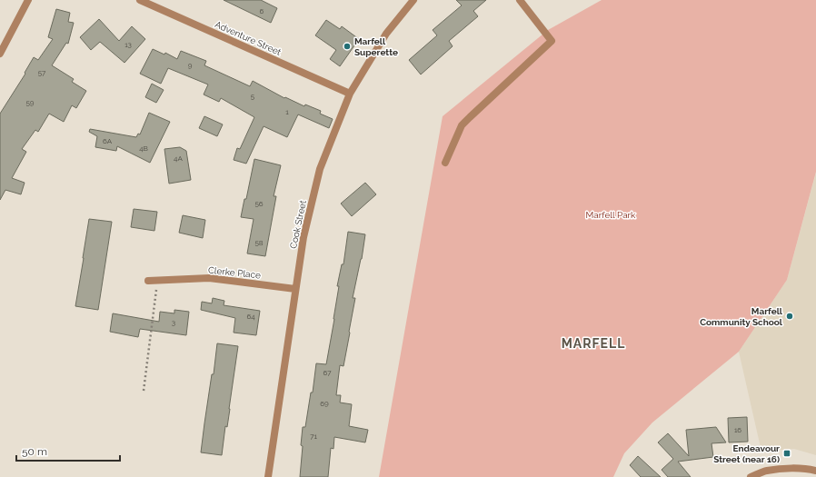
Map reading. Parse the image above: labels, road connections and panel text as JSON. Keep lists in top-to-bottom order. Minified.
{"streets":{"street":["Adventure Street","Cook Street","Clerke Place"]},"crossings":[["Adventure Street","Cook Street"],["Cook Street","Clerke Place"]],"districts":["MARFELL"],"parks":["Marfell Park"],"places":{"other":["Marfell Superette","Marfell Community School"],"transit":["Endeavour Street (near 16)"]},"house_numbers":["6","13","9","57","5","59","1","6A","4B","4A","56","58","64","3","67","69","16","71"],"scale_bar":"50 m"}
